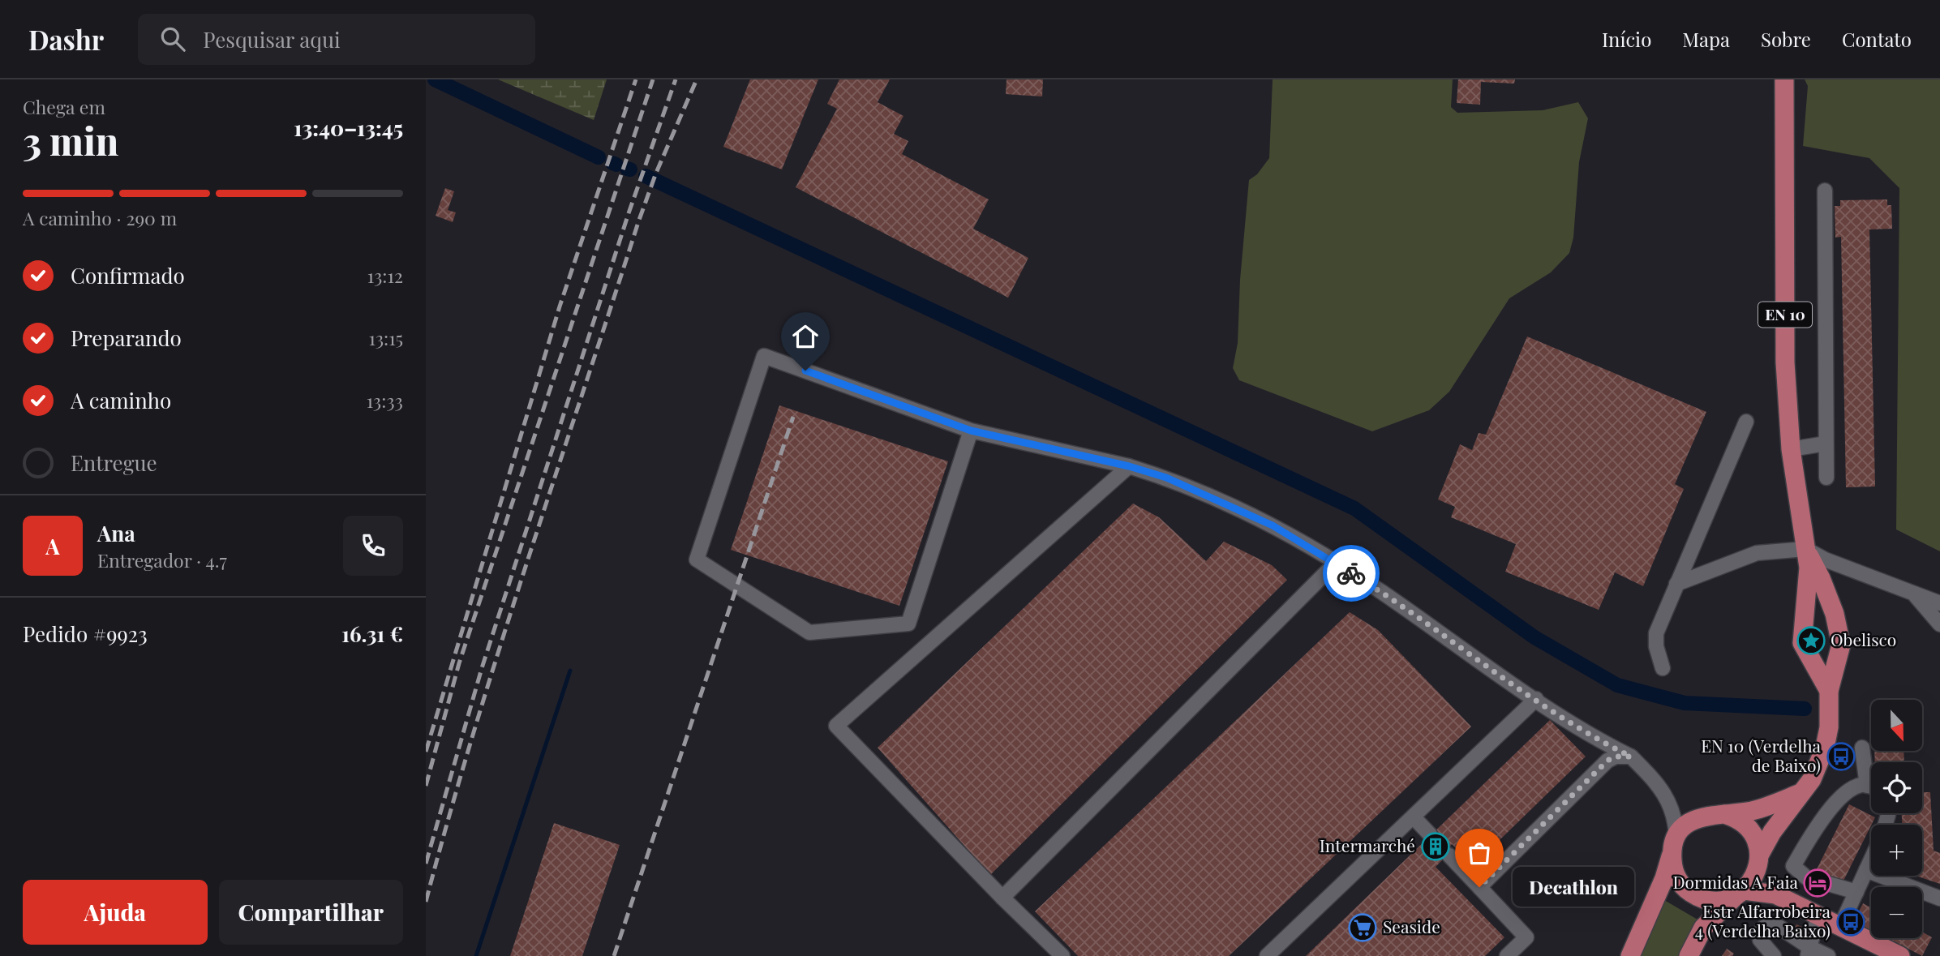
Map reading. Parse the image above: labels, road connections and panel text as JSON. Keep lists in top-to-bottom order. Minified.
{"streets":{"main road":["EN 10"]},"places":{"place":["Obelisco"],"bus stop":["EN 10 (Verdelha de Baixo)","Estr Alfarrobeira 4 (Verdelha Baixo)"],"building":["Intermarché"],"hotel":["Dormidas A Faia"],"other":["Decathlon"],"supermarket":["Seaside"]},"north":"bottom","page":{"header":"Dashr","search":"Pesquisar aqui","nav":["Início","Mapa","Sobre","Contato"],"heading":["3 min","Chega em","13:40–13:45"],"panel":["Ana","Entregador · 4.7","Pedido #9923","16.31 €"],"bar":"A caminho · 290 m","list":[["Confirmado","13:12"],["Preparando","13:15"],["A caminho","13:33"],"Entregue"],"round":"A","map_buttons":["+","−"],"bubble":"Decathlon","buttons":["Ajuda","Compartilhar"]}}
